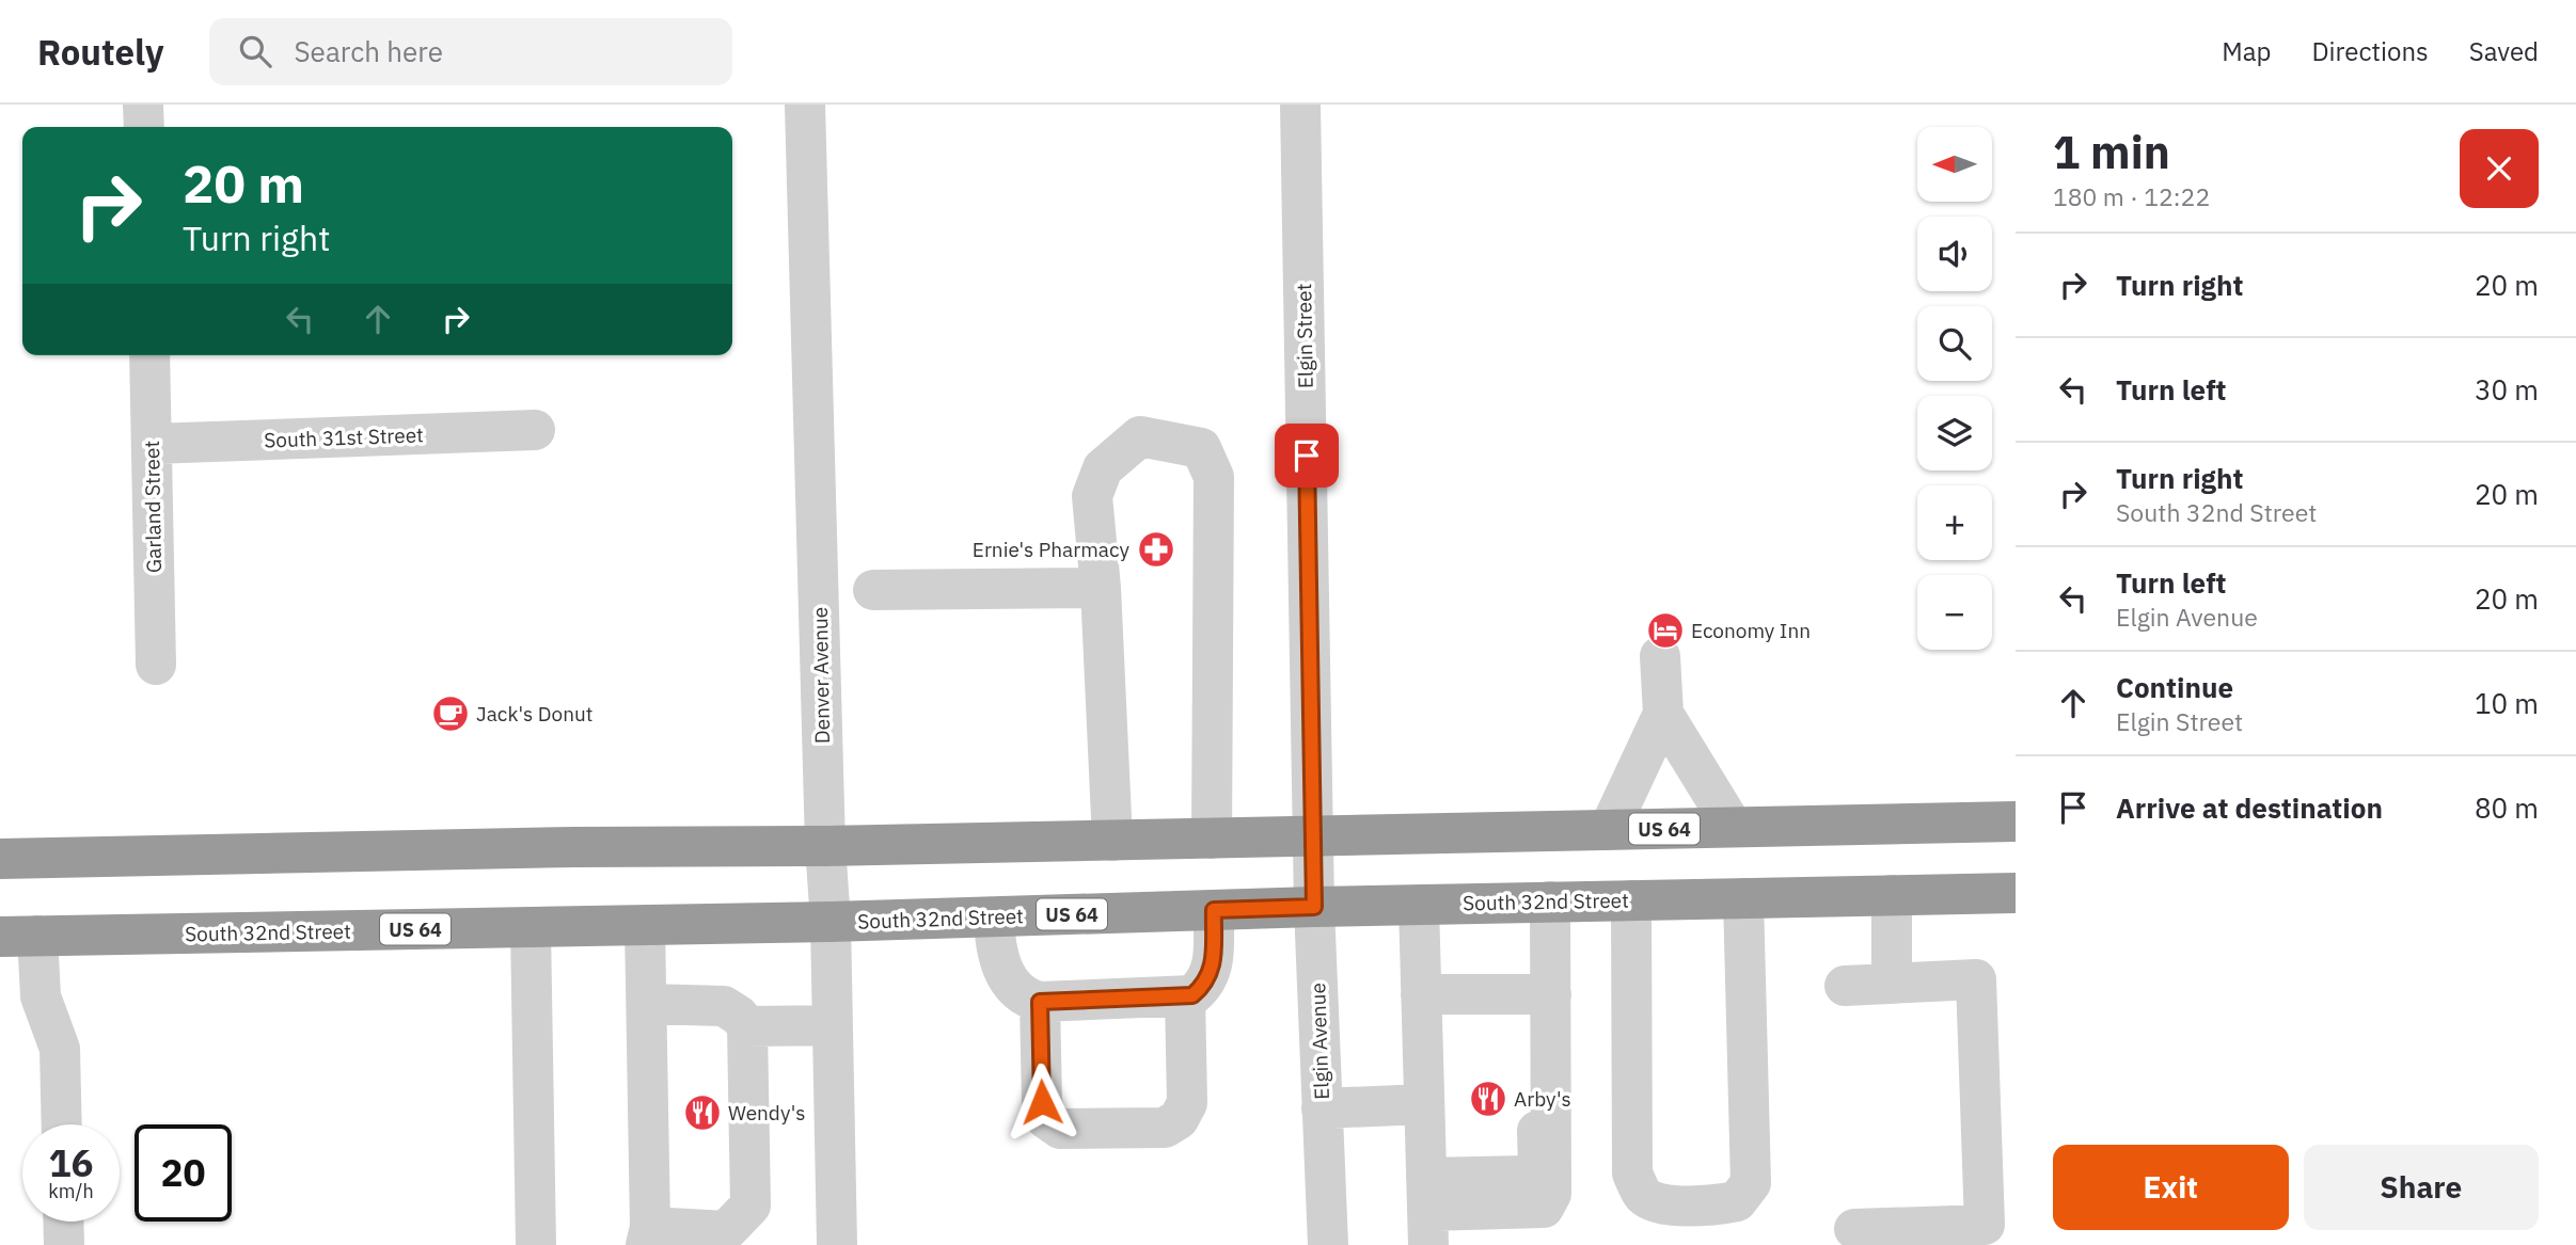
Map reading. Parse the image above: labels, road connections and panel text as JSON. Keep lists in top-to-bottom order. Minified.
{"streets":{"highway":["US 64","South 32nd Street"],"street":["Elgin Street","South 31st Street","Garland Street","Denver Avenue","Elgin Avenue"]},"crossings":[["Elgin Street","US 64"],["Elgin Street","Elgin Avenue"],["South 31st Street","Garland Street"],["Denver Avenue","US 64"],["Denver Avenue","South 32nd Street"],["US 64","Elgin Avenue"],["South 32nd Street","Elgin Avenue"]],"places":{"pharmacy":["Ernie's Pharmacy"],"hotel":["Economy Inn"],"cafe":["Jack's Donut"],"restaurant":["Arby's","Wendy's"]},"north":"left","page":{"header":"Routely","search":"Search here","nav":["Map","Directions","Saved"],"heading":["1 min","180 m · 12:22"],"map_buttons":["+","−"],"turn":["20 m","Turn right"],"list":[{"name":"Turn right","value":"20 m"},{"name":"Turn left","value":"30 m"},{"name":"Turn right","note":"South 32nd Street","value":"20 m"},{"name":"Turn left","note":"Elgin Avenue","value":"20 m"},{"name":"Continue","note":"Elgin Street","value":"10 m"},{"name":"Arrive at destination","value":"80 m"}],"speed":"16 km/h","limit":"20","buttons":["Exit","Share"]}}
